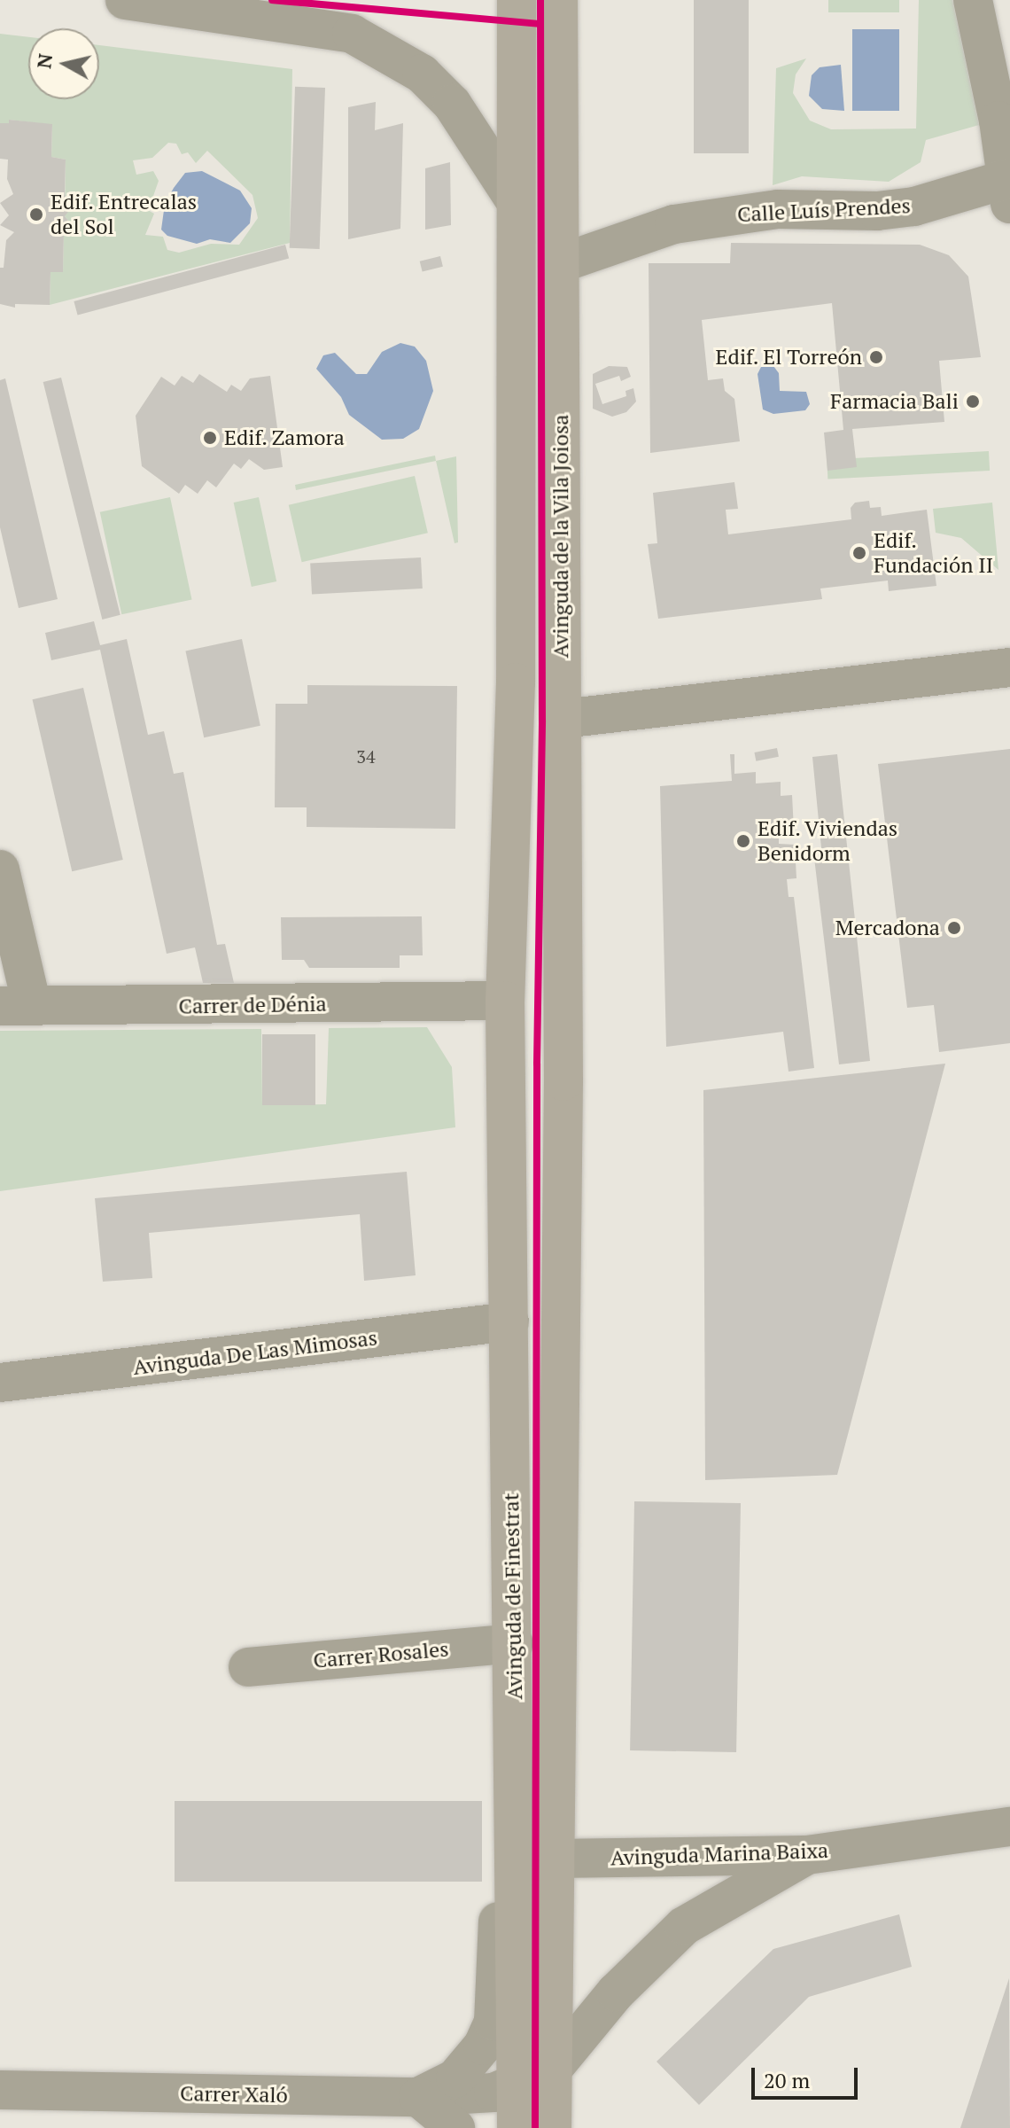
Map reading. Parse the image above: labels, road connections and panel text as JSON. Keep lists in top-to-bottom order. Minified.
{"streets":{"main road":["Avinguda de la Vila Joiosa","Avinguda de Finestrat"],"street":["Calle Luís Prendes","Carrer de Dénia","Avinguda De Las Mimosas","Carrer Rosales","Avinguda Marina Baixa","Carrer Xaló"]},"crossings":[["Calle Luís Prendes","Avinguda de la Vila Joiosa"],["Avinguda de la Vila Joiosa","Carrer de Dénia"],["Avinguda de la Vila Joiosa","Avinguda de Finestrat"],["Avinguda De Las Mimosas","Avinguda de Finestrat"],["Avinguda de Finestrat","Carrer Rosales"],["Avinguda de Finestrat","Avinguda Marina Baixa"],["Avinguda de Finestrat","Carrer Xaló"]],"places":["Edif. Entrecalas del Sol","Edif. El Torreón","Farmacia Bali","Edif. Zamora","Edif. Fundación II","Edif. Viviendas Benidorm","Mercadona"],"house_numbers":["34"],"scale_bar":"20 m","north":"left"}
